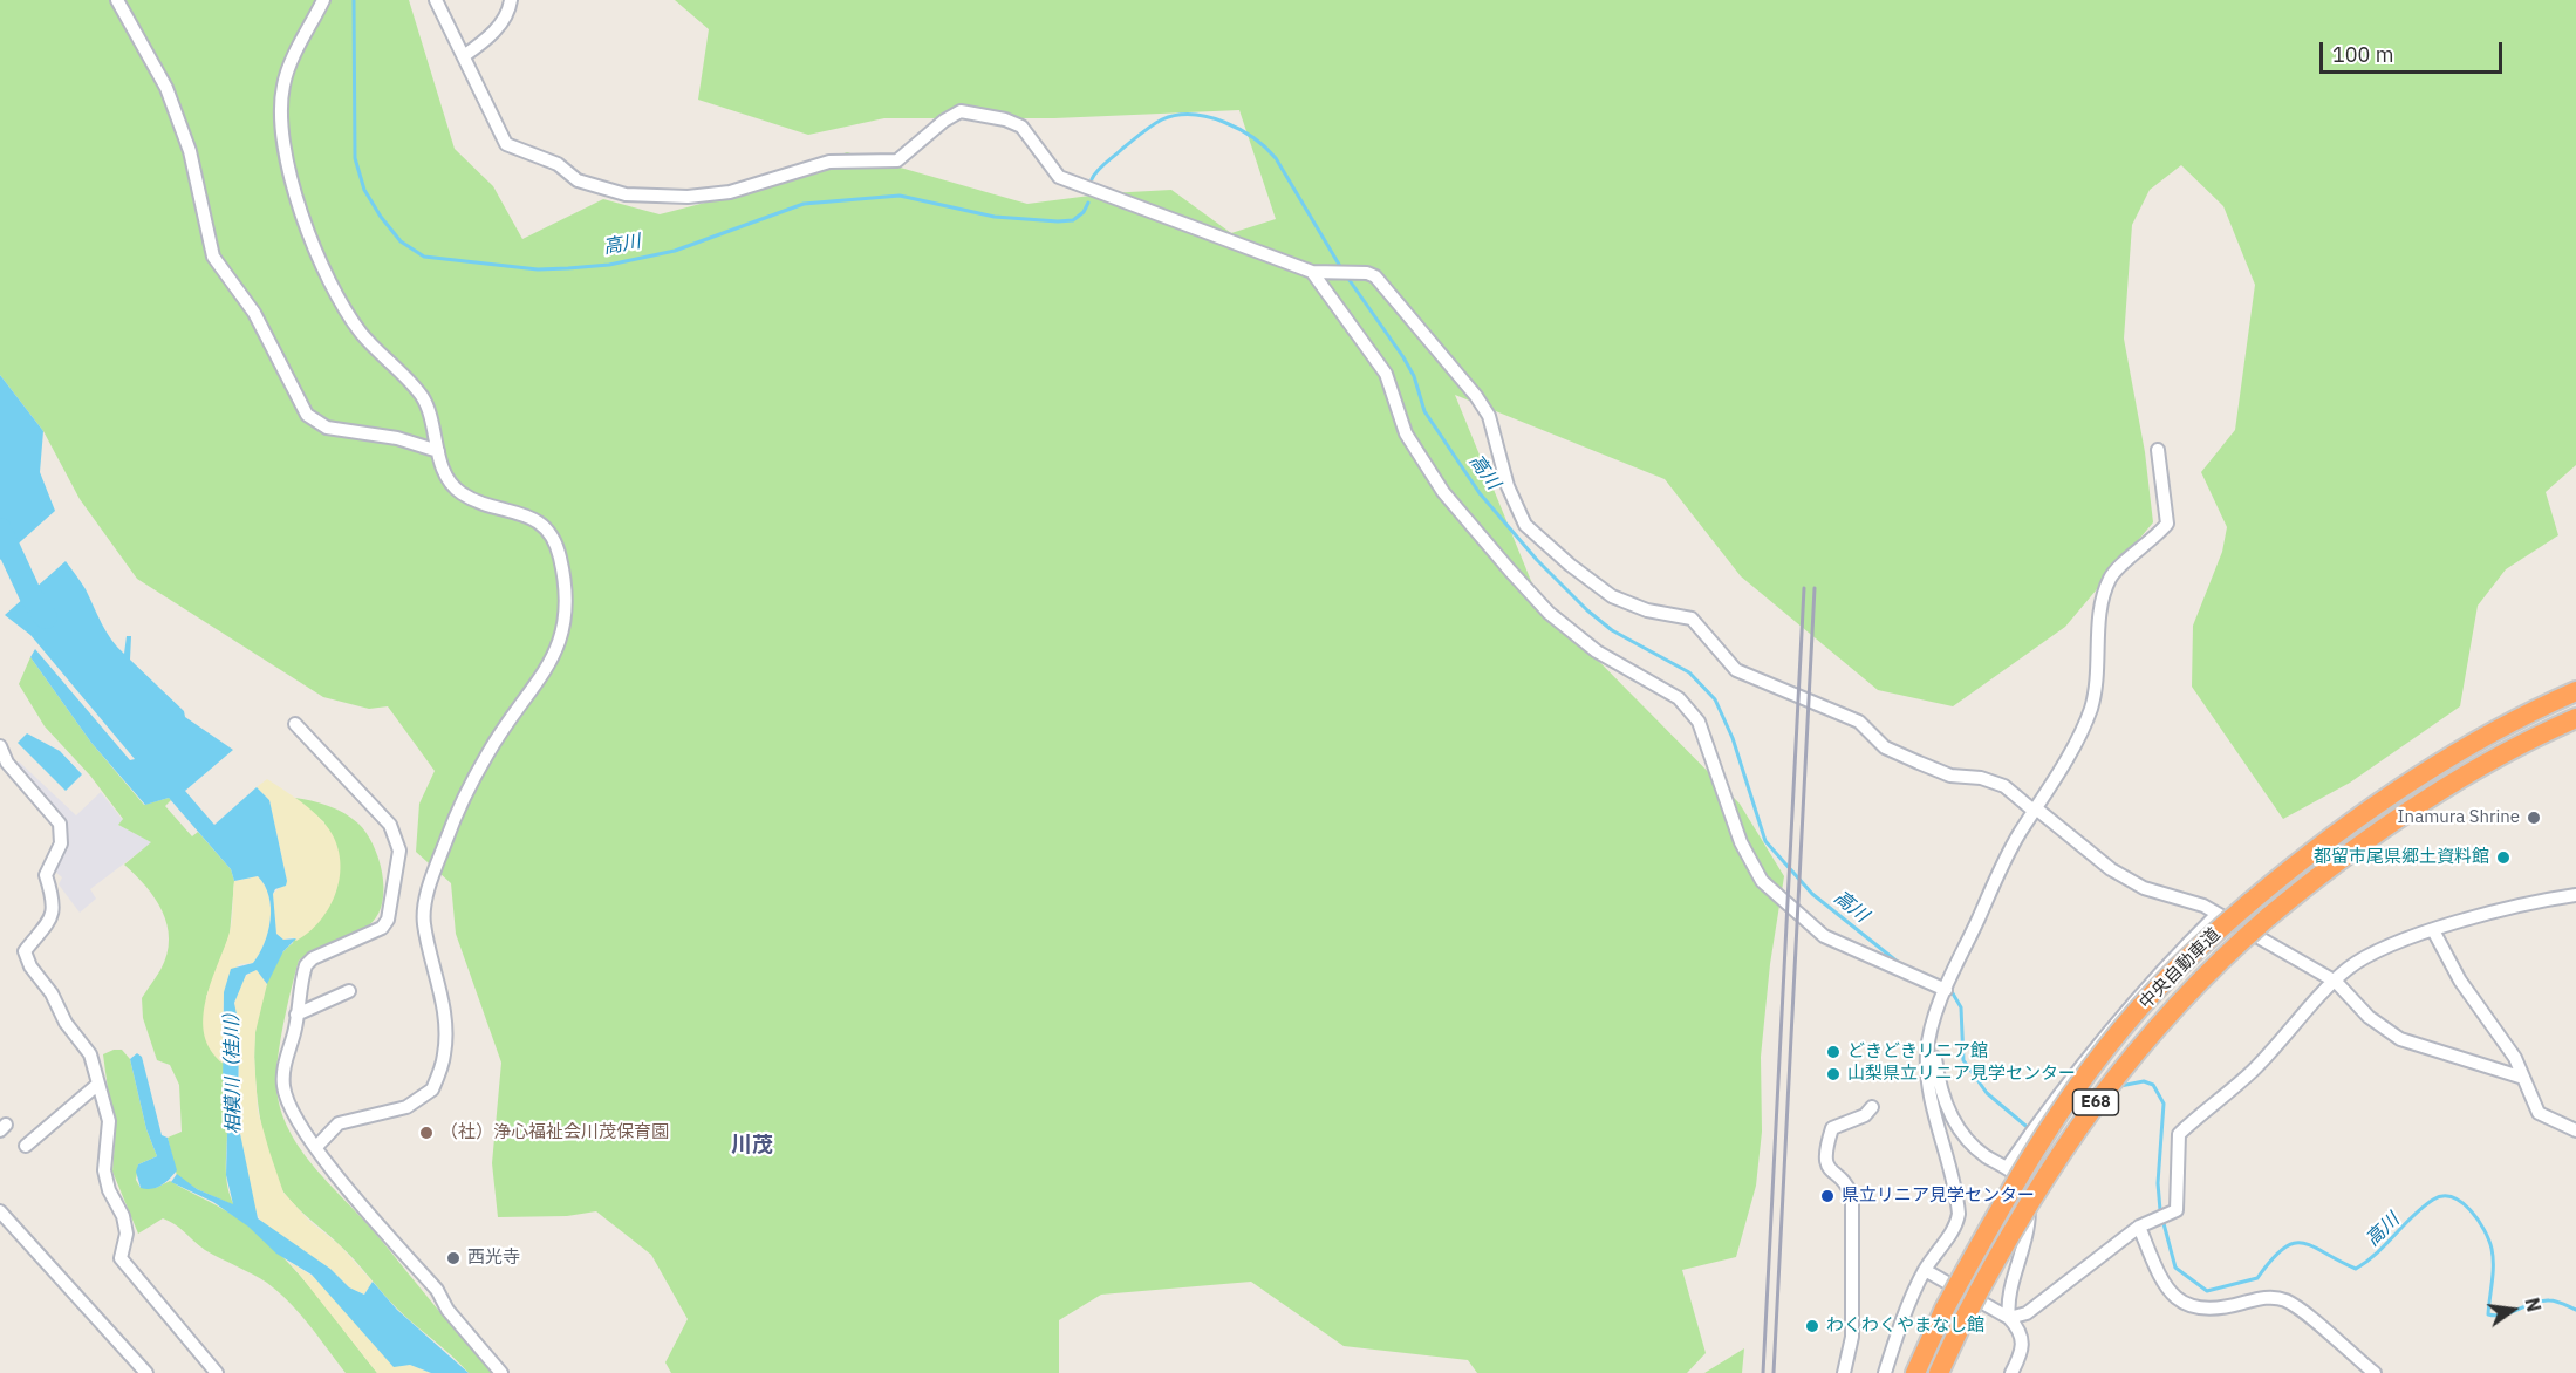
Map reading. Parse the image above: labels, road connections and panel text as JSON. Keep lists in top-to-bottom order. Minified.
{"streets":{"highway":["中央自動車道","E68"]},"districts":["川茂"],"water":["高川","相模川（桂川）"],"places":["Inamura Shrine","都留市尾県郷土資料館","どきどきリニア館","山梨県立リニア見学センター","（社）浄心福祉会川茂保育園","県立リニア見学センター","西光寺","わくわくやまなし館"],"scale_bar":"100 m","north":"right"}
